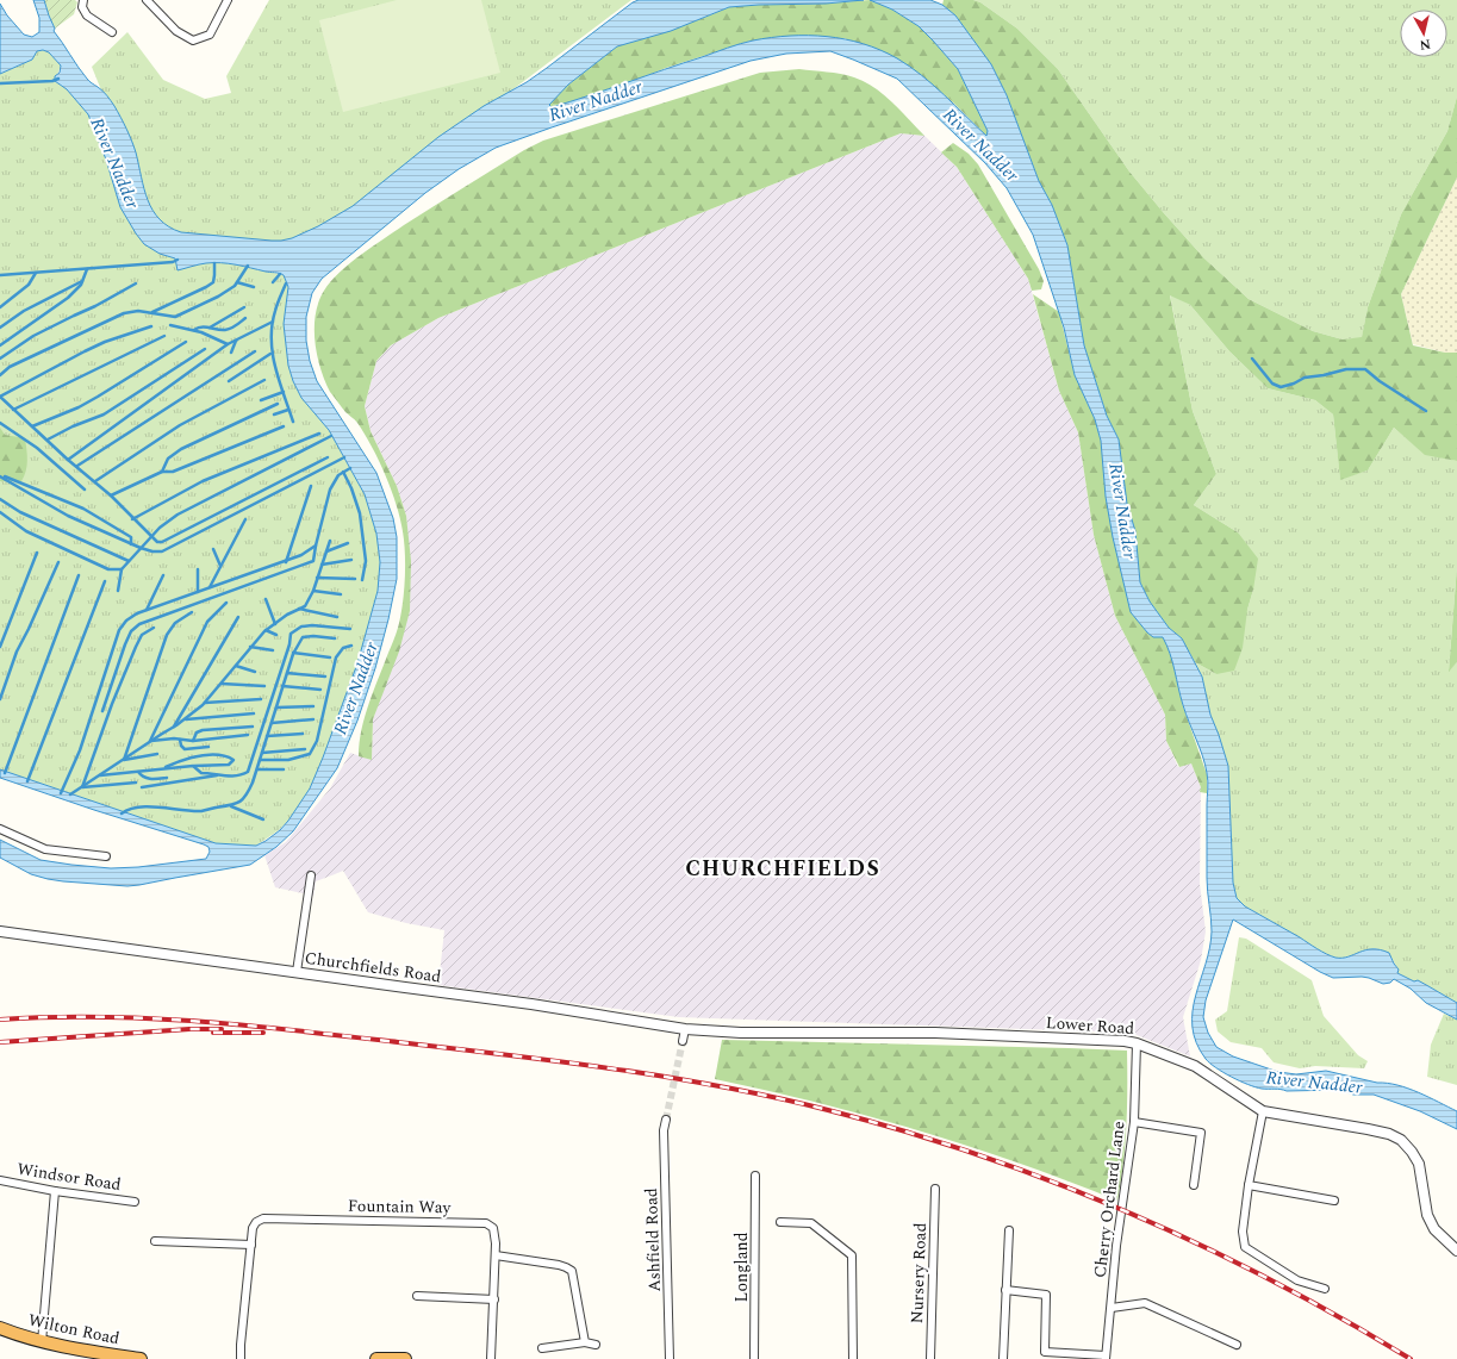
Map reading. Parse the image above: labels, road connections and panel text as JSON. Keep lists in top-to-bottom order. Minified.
{"streets":{"highway":["Wilton Road"],"street":["Churchfields Road","Lower Road","Windsor Road","Cherry Orchard Lane","Fountain Way","Ashfield Road","Longland","Nursery Road"]},"crossings":[["Churchfields Road","Lower Road"],["Lower Road","Cherry Orchard Lane"]],"districts":["CHURCHFIELDS"],"water":["River Nadder"],"north":"bottom"}
